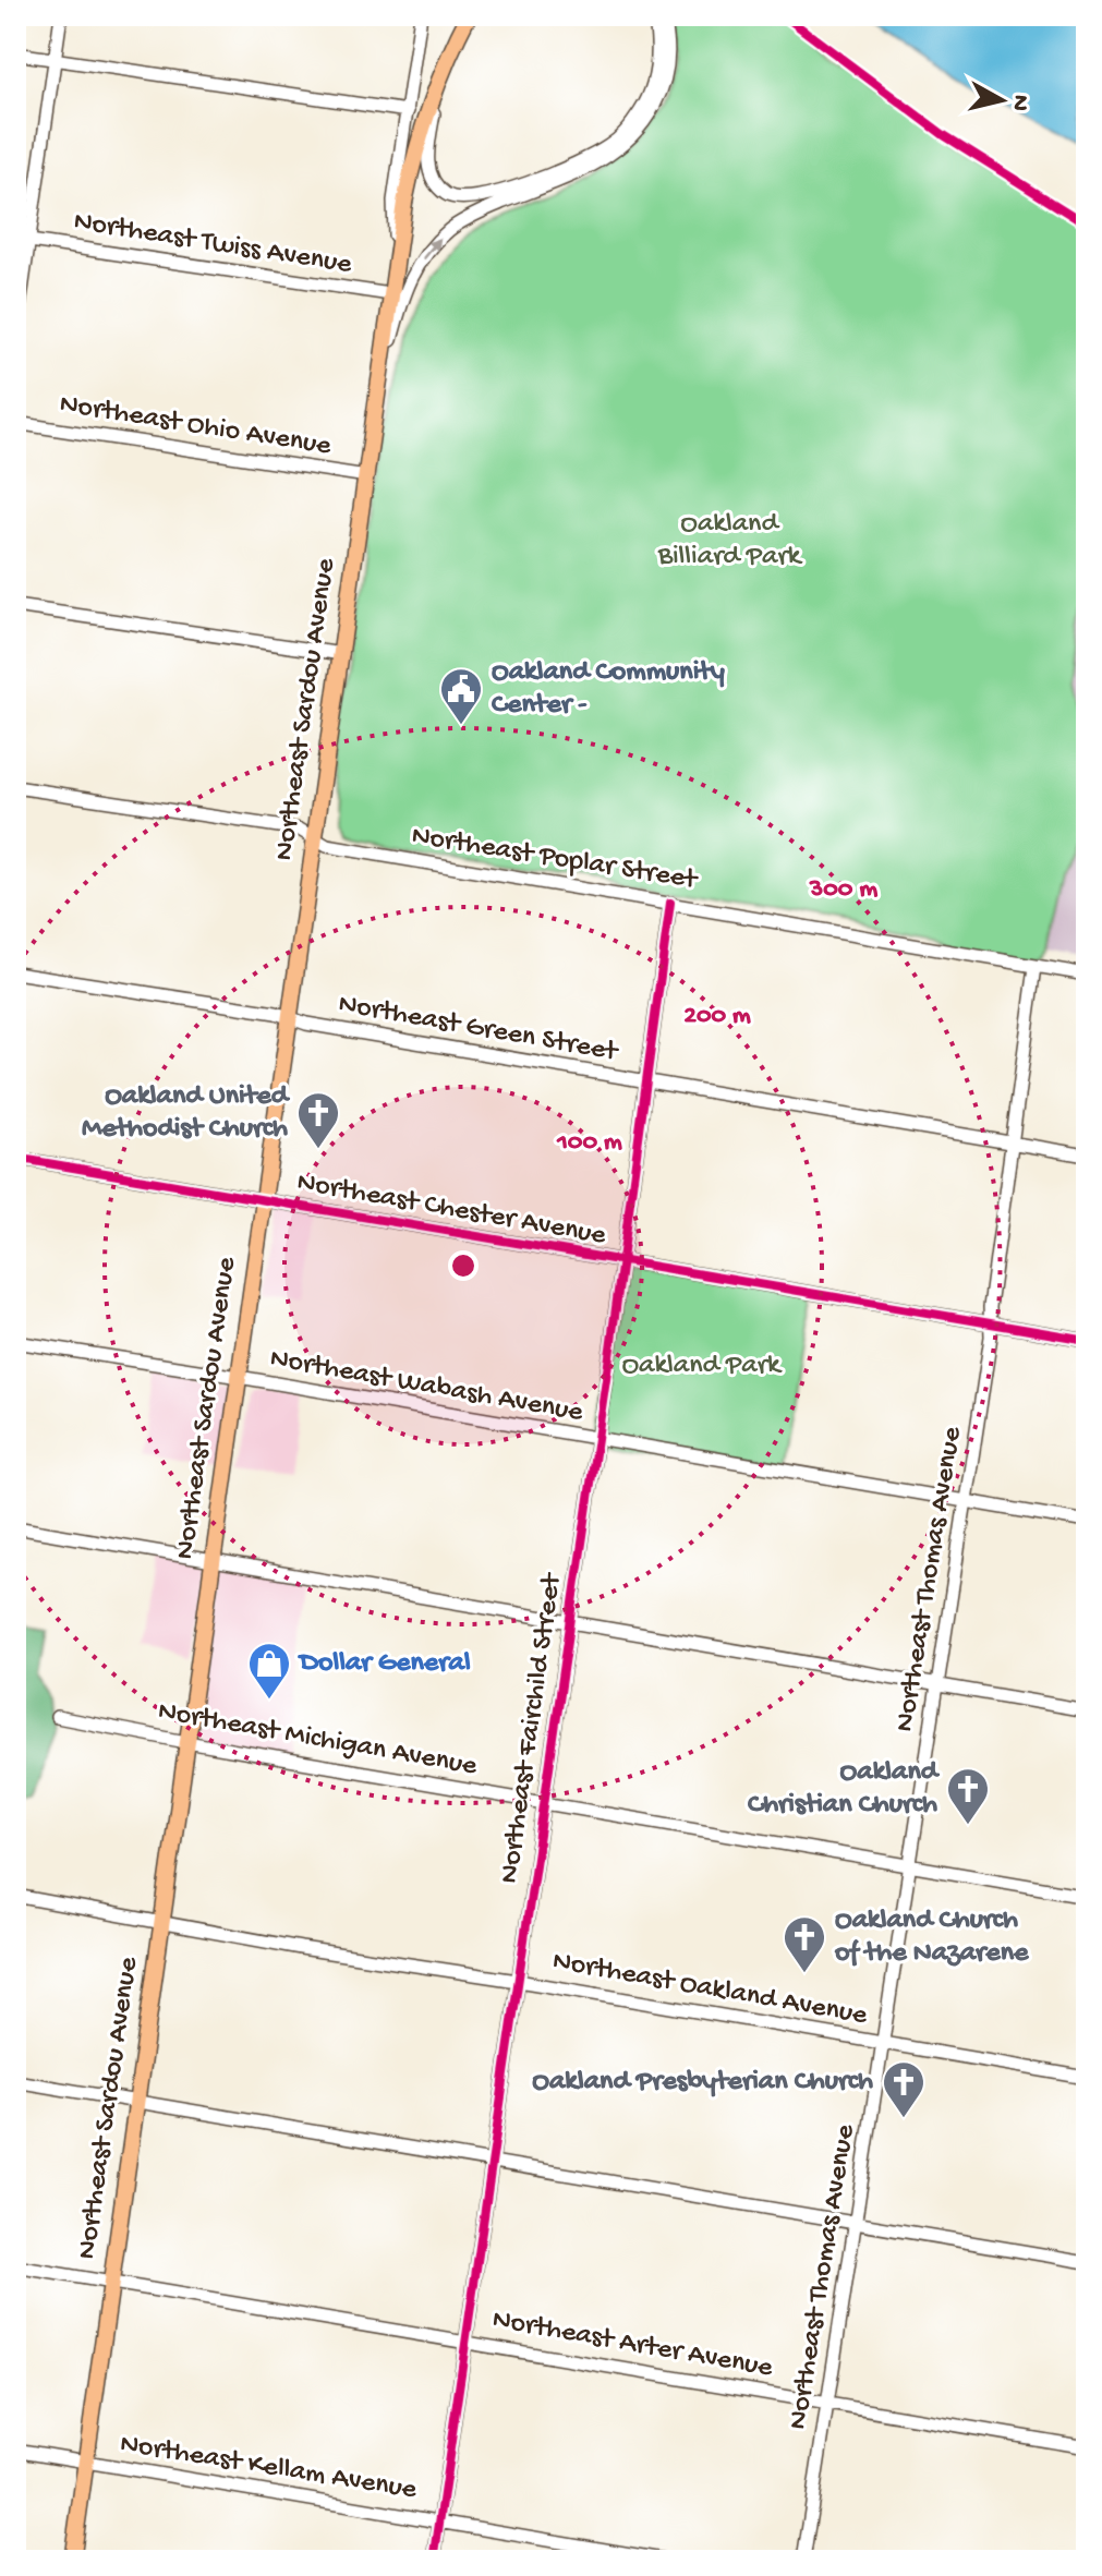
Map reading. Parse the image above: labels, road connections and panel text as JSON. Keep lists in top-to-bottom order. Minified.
{"streets":{"main road":["Northeast Sardou Avenue"],"street":["Northeast Twiss Avenue","Northeast Ohio Avenue","Northeast Poplar Street","Northeast Green Street","Northeast Chester Avenue","Northeast Wabash Avenue","Northeast Thomas Avenue","Northeast Fairchild Street","Northeast Michigan Avenue","Northeast Oakland Avenue","Northeast Arter Avenue","Northeast Kellam Avenue"]},"crossings":[["Northeast Twiss Avenue","Northeast Sardou Avenue"],["Northeast Ohio Avenue","Northeast Sardou Avenue"],["Northeast Sardou Avenue","Northeast Poplar Street"],["Northeast Sardou Avenue","Northeast Green Street"],["Northeast Sardou Avenue","Northeast Chester Avenue"],["Northeast Sardou Avenue","Northeast Wabash Avenue"],["Northeast Sardou Avenue","Northeast Michigan Avenue"],["Northeast Sardou Avenue","Northeast Oakland Avenue"],["Northeast Sardou Avenue","Northeast Arter Avenue"],["Northeast Sardou Avenue","Northeast Kellam Avenue"],["Northeast Poplar Street","Northeast Thomas Avenue"],["Northeast Poplar Street","Northeast Fairchild Street"],["Northeast Green Street","Northeast Thomas Avenue"],["Northeast Green Street","Northeast Fairchild Street"],["Northeast Chester Avenue","Northeast Thomas Avenue"],["Northeast Chester Avenue","Northeast Fairchild Street"],["Northeast Wabash Avenue","Northeast Thomas Avenue"],["Northeast Wabash Avenue","Northeast Fairchild Street"],["Northeast Thomas Avenue","Northeast Michigan Avenue"],["Northeast Thomas Avenue","Northeast Oakland Avenue"],["Northeast Thomas Avenue","Northeast Arter Avenue"],["Northeast Fairchild Street","Northeast Michigan Avenue"],["Northeast Fairchild Street","Northeast Oakland Avenue"],["Northeast Fairchild Street","Northeast Arter Avenue"],["Northeast Fairchild Street","Northeast Kellam Avenue"]],"parks":["Oakland Billiard Park","Oakland Park"],"places":{"public building":["Oakland Community Center -"],"church":["Oakland United Methodist Church","Oakland Christian Church","Oakland Church of the Nazarene","Oakland Presbyterian Church"],"shop":["Dollar General"]},"north":"right","rings":["300 m","200 m","100 m"]}
